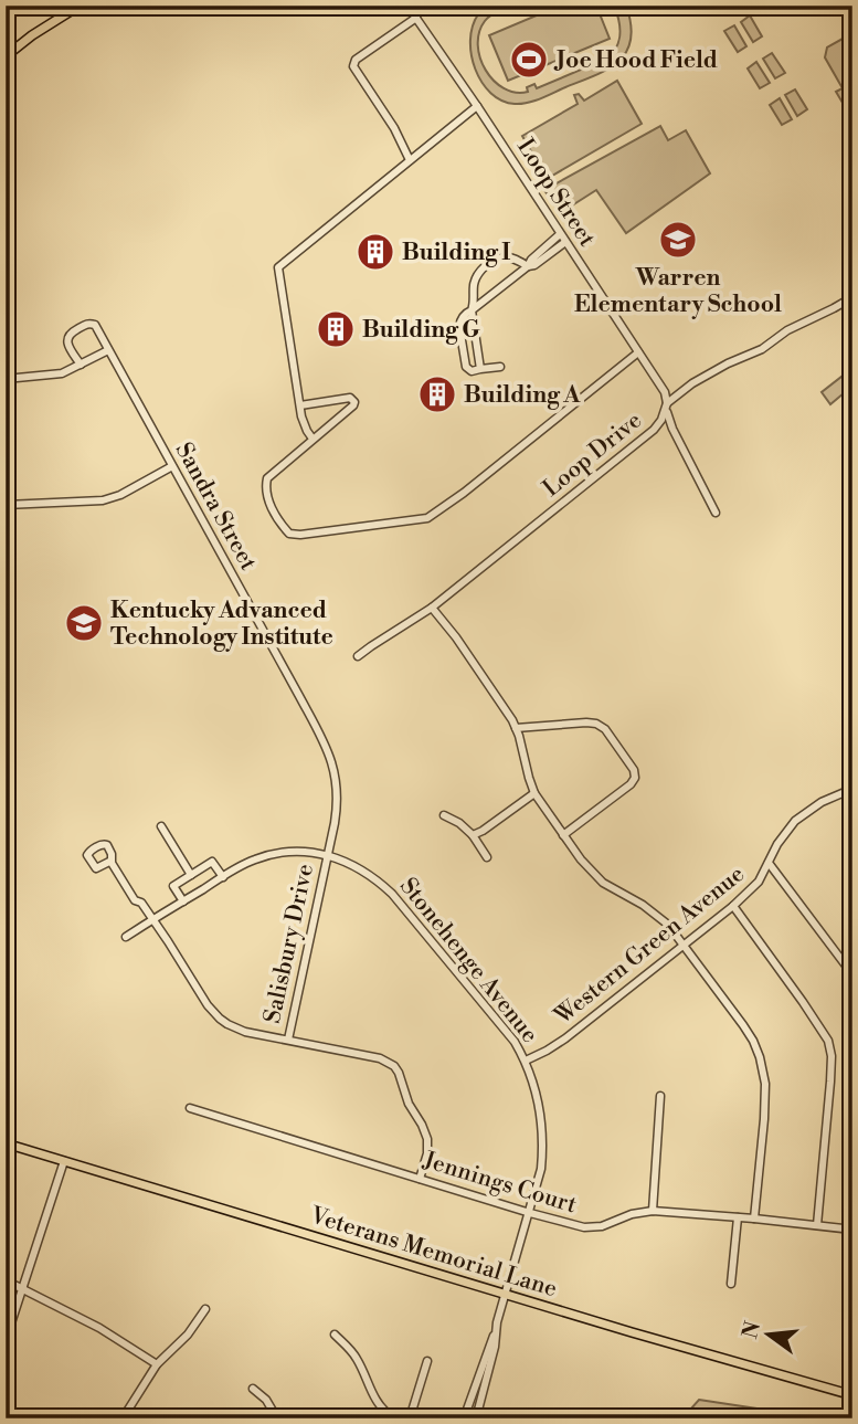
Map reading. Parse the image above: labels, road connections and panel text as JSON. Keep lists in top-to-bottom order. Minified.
{"streets":{"main road":["Veterans Memorial Lane"],"street":["Loop Street","Loop Drive","Sandra Street","Salisbury Drive","Western Green Avenue","Stonehenge Avenue","Jennings Court"]},"crossings":[["Loop Street","Loop Drive"],["Sandra Street","Salisbury Drive"],["Sandra Street","Stonehenge Avenue"],["Salisbury Drive","Stonehenge Avenue"],["Western Green Avenue","Stonehenge Avenue"],["Stonehenge Avenue","Jennings Court"],["Stonehenge Avenue","Veterans Memorial Lane"]],"places":{"sports":["Joe Hood Field"],"school or university":["Warren Elementary School","Kentucky Advanced Technology Institute"],"building":["Building I","Building G","Building A"]},"north":"left"}
